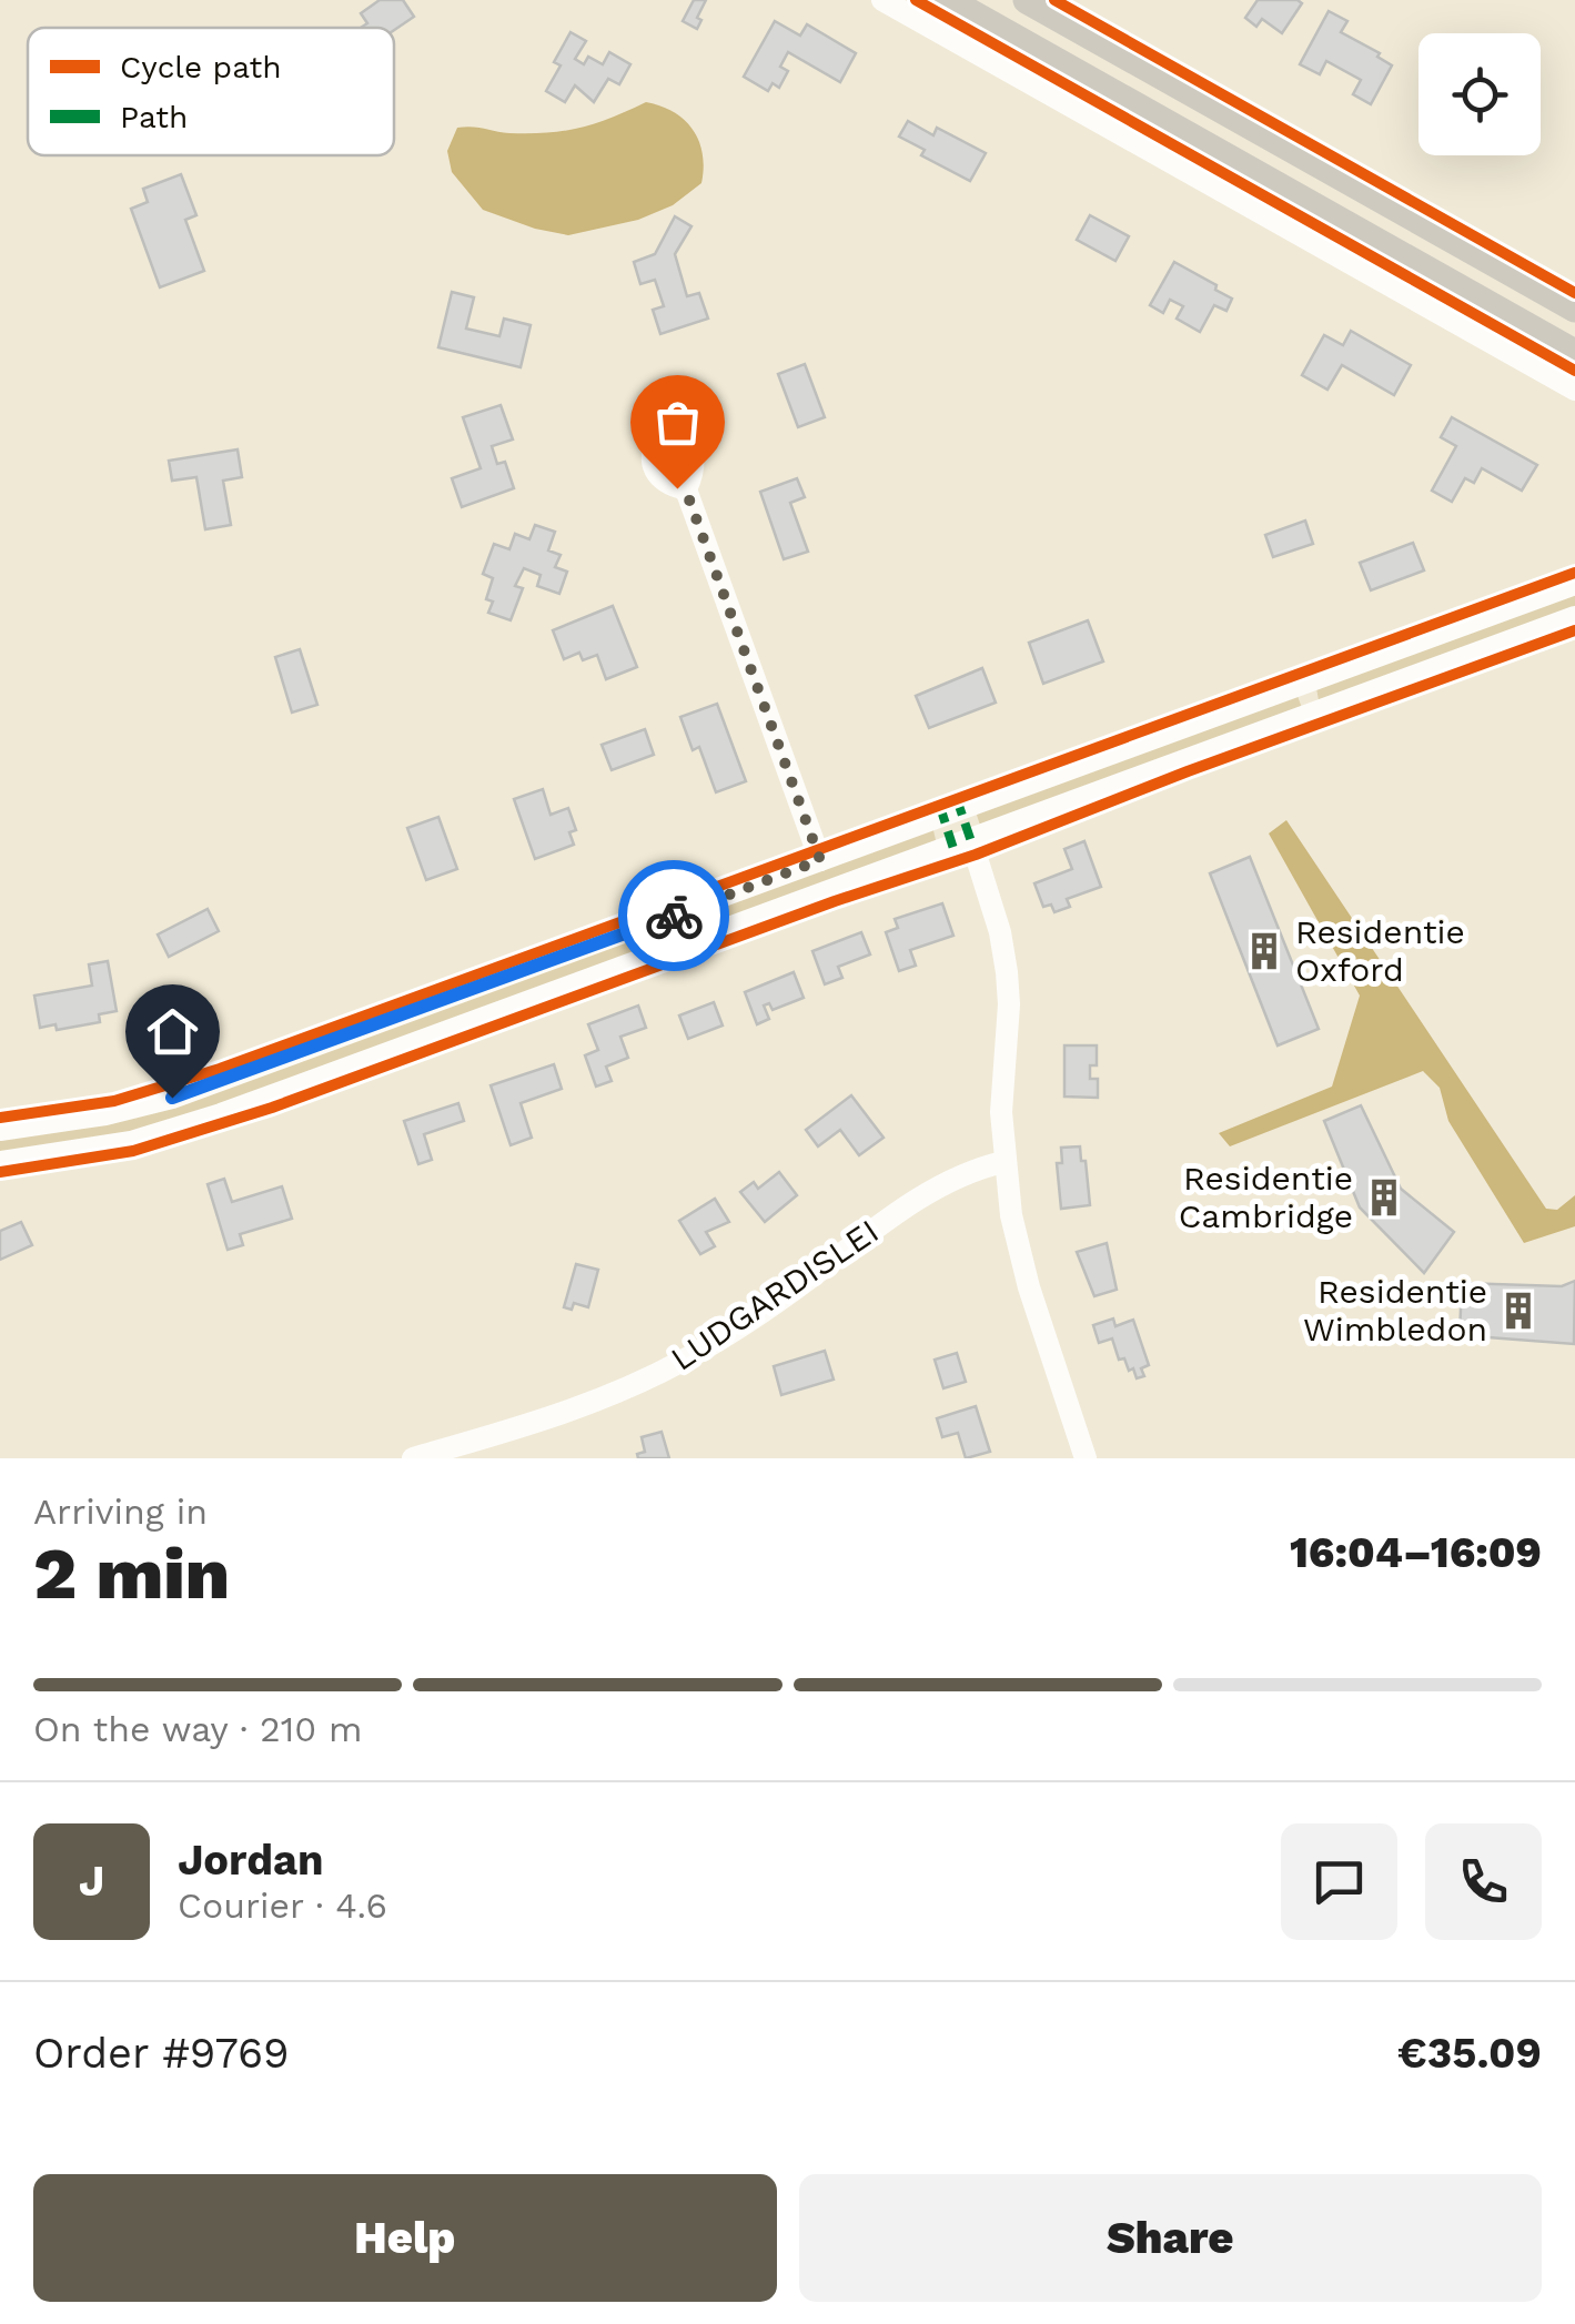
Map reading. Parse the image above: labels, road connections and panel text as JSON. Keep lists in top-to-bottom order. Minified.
{"streets":{"street":["LUDGARDISLEI"]},"places":{"building":["Residentie Oxford","Residentie Cambridge","Residentie Wimbledon"]},"legend":["Cycle path","Path"],"page":{"heading":["2 min","Arriving in","16:04–16:09"],"panel":["Jordan","Courier · 4.6","Order #9769","€35.09"],"bar":"On the way · 210 m","round":"J","buttons":["Help","Share"]}}
